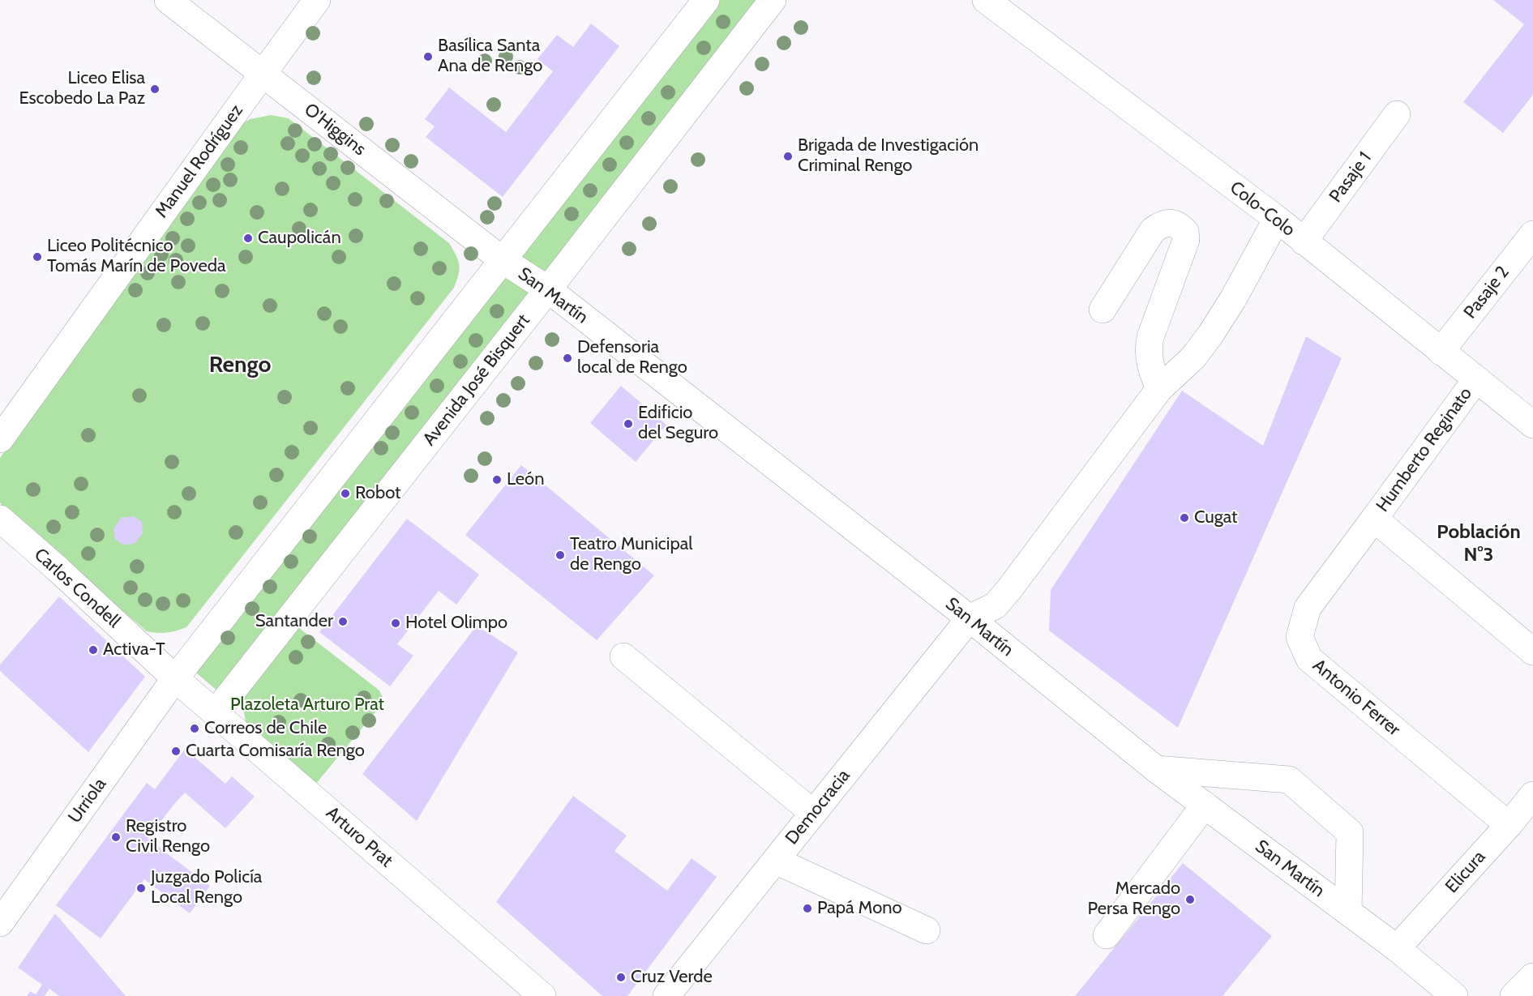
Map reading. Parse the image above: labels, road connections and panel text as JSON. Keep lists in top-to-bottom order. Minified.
{"streets":{"main road":["O'Higgins","Manuel Rodríguez","Pasaje 1","Colo-Colo","Pasaje 2","San Martín","Avenida José Bisquert","Humberto Reginato","Carlos Condell","Antonio Ferrer","Urriola","Democracia","Arturo Prat","Elicura"]},"crossings":[["O'Higgins","Manuel Rodríguez"],["O'Higgins","San Martín"],["Pasaje 1","Colo-Colo"],["Colo-Colo","Pasaje 2"],["Colo-Colo","Humberto Reginato"],["San Martín","Avenida José Bisquert"],["San Martín","Democracia"],["San Martín","Elicura"],["Avenida José Bisquert","Arturo Prat"],["Humberto Reginato","Antonio Ferrer"],["Carlos Condell","Urriola"],["Carlos Condell","Arturo Prat"],["Antonio Ferrer","Elicura"],["Urriola","Arturo Prat"]],"districts":["Rengo","Población N°3"],"parks":["Plazoleta Arturo Prat"],"places":["Basílica Santa Ana de Rengo","Liceo Elisa Escobedo La Paz","Brigada de Investigación Criminal Rengo","Caupolicán","Liceo Politécnico Tomás Marín de Poveda","Defensoria local de Rengo","Edificio del Seguro","León","Robot","Cugat","Teatro Municipal de Rengo","Santander","Hotel Olimpo","Activa-T","Correos de Chile","Cuarta Comisaría Rengo","Registro Civil Rengo","Juzgado Policía Local Rengo","Mercado Persa Rengo","Papá Mono","Cruz Verde"]}
